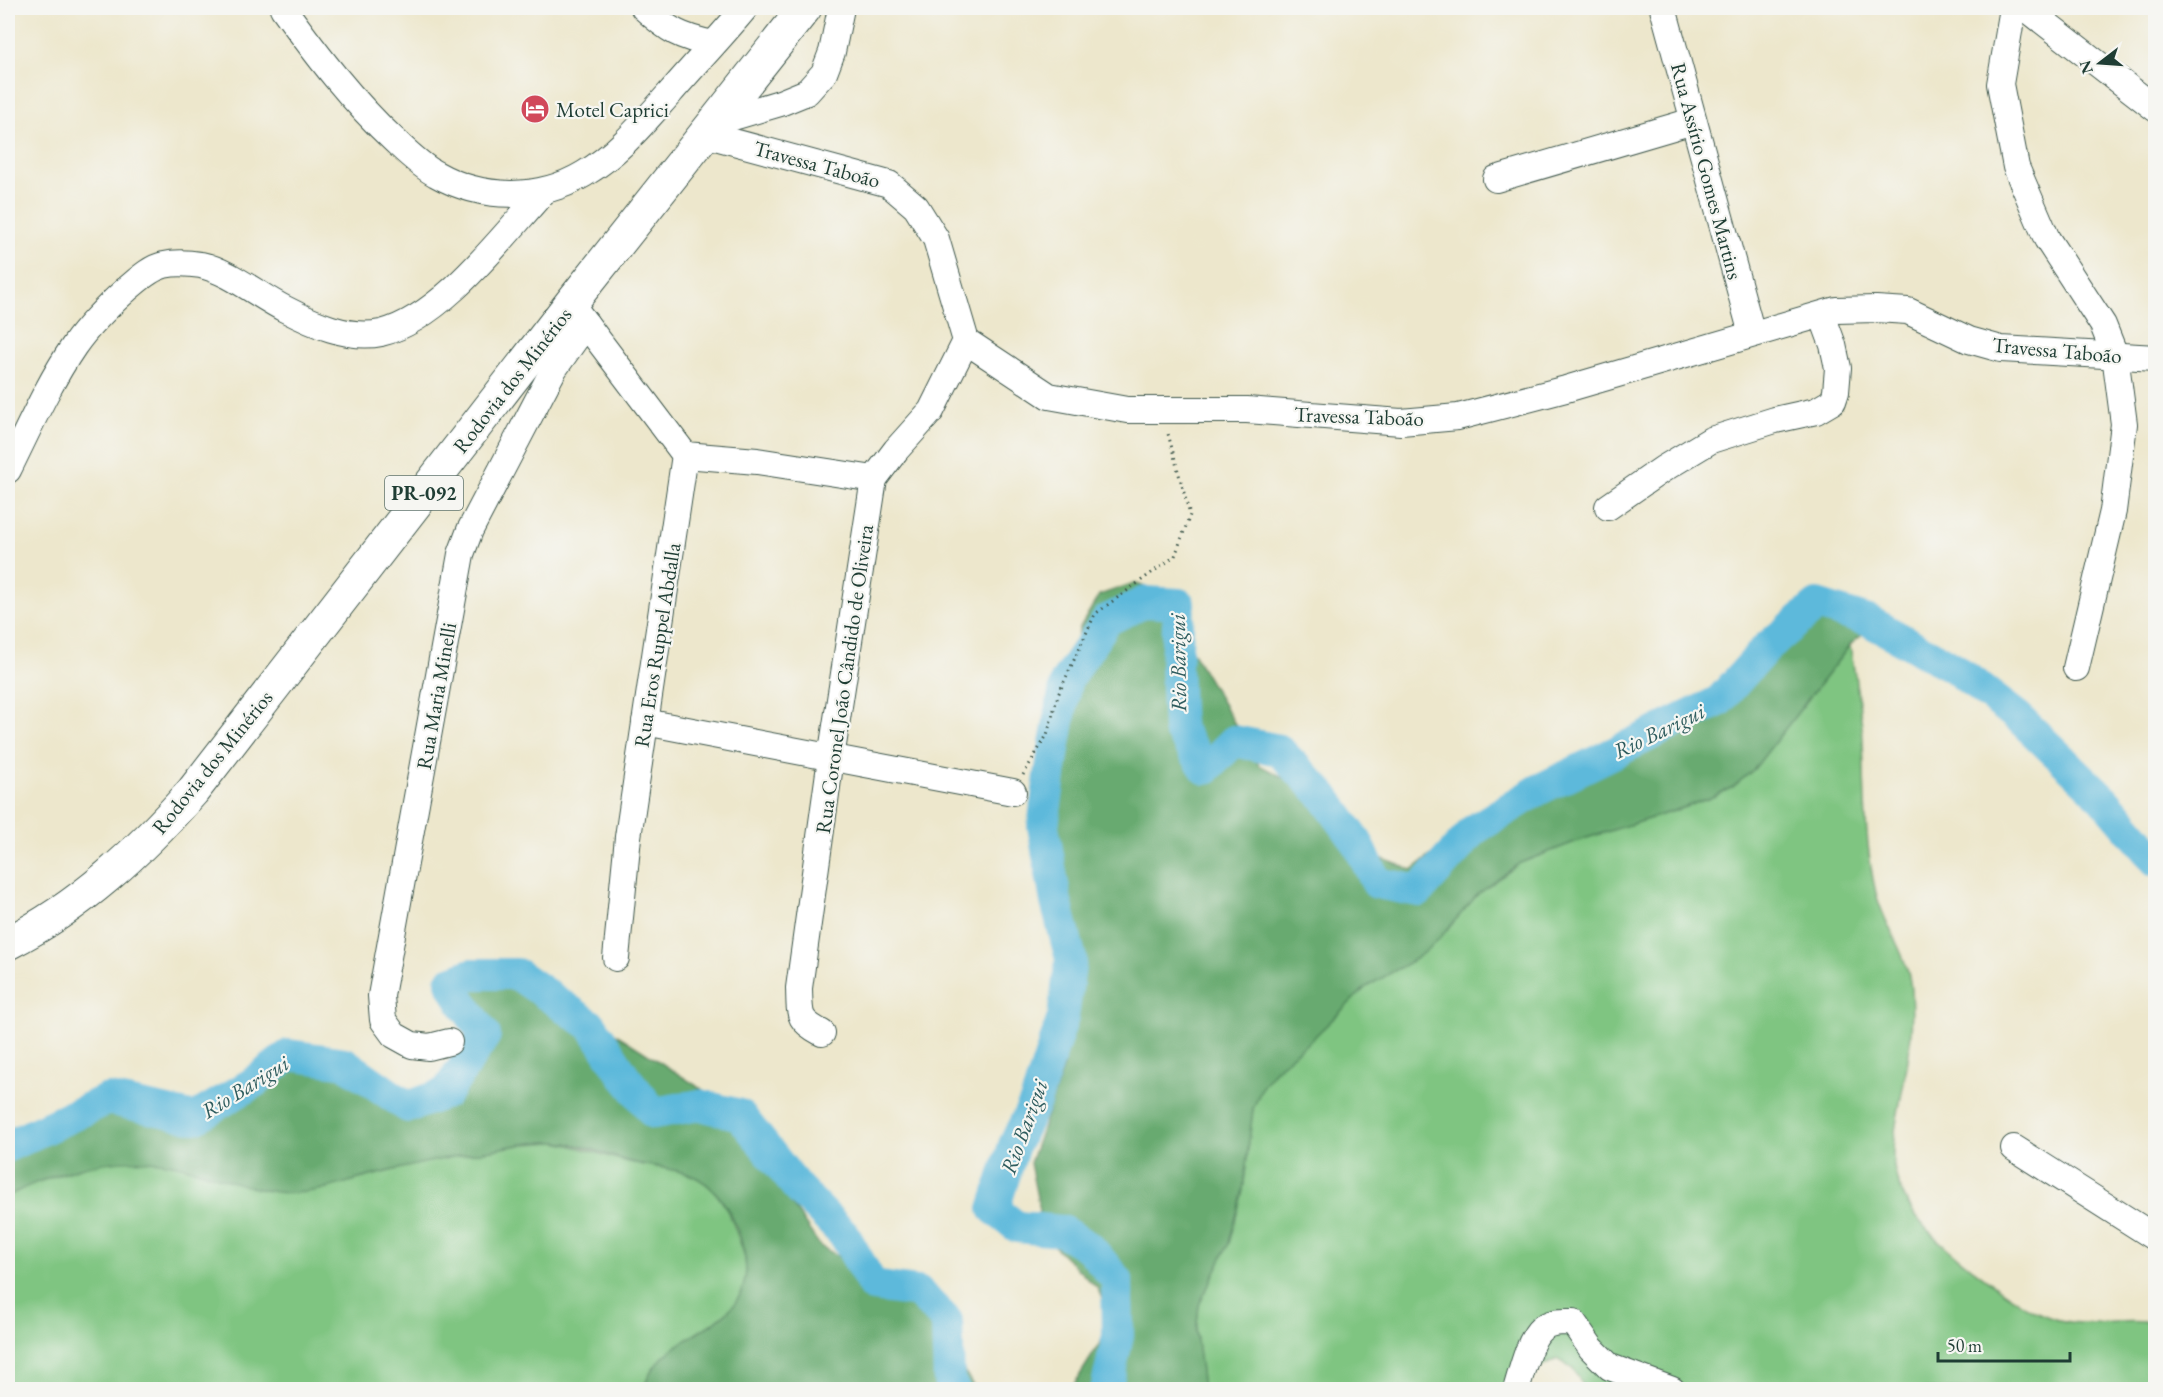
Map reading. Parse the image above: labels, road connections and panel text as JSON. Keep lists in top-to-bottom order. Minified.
{"streets":{"main road":["Rodovia dos Minérios","PR-092"],"street":["Travessa Taboão","Rua Assírio Gomes Martins","Rua Eros Ruppel Abdalla","Rua Coronel João Cândido de Oliveira","Rua Maria Minelli"]},"crossings":[["Travessa Taboão","Rua Assírio Gomes Martins"],["Travessa Taboão","Rodovia dos Minérios"],["Travessa Taboão","Rua Coronel João Cândido de Oliveira"],["Rodovia dos Minérios","Rua Maria Minelli"]],"water":["Rio Barigui"],"places":{"hotel":["Motel Caprici"]},"scale_bar":"50 m","north":"left"}
